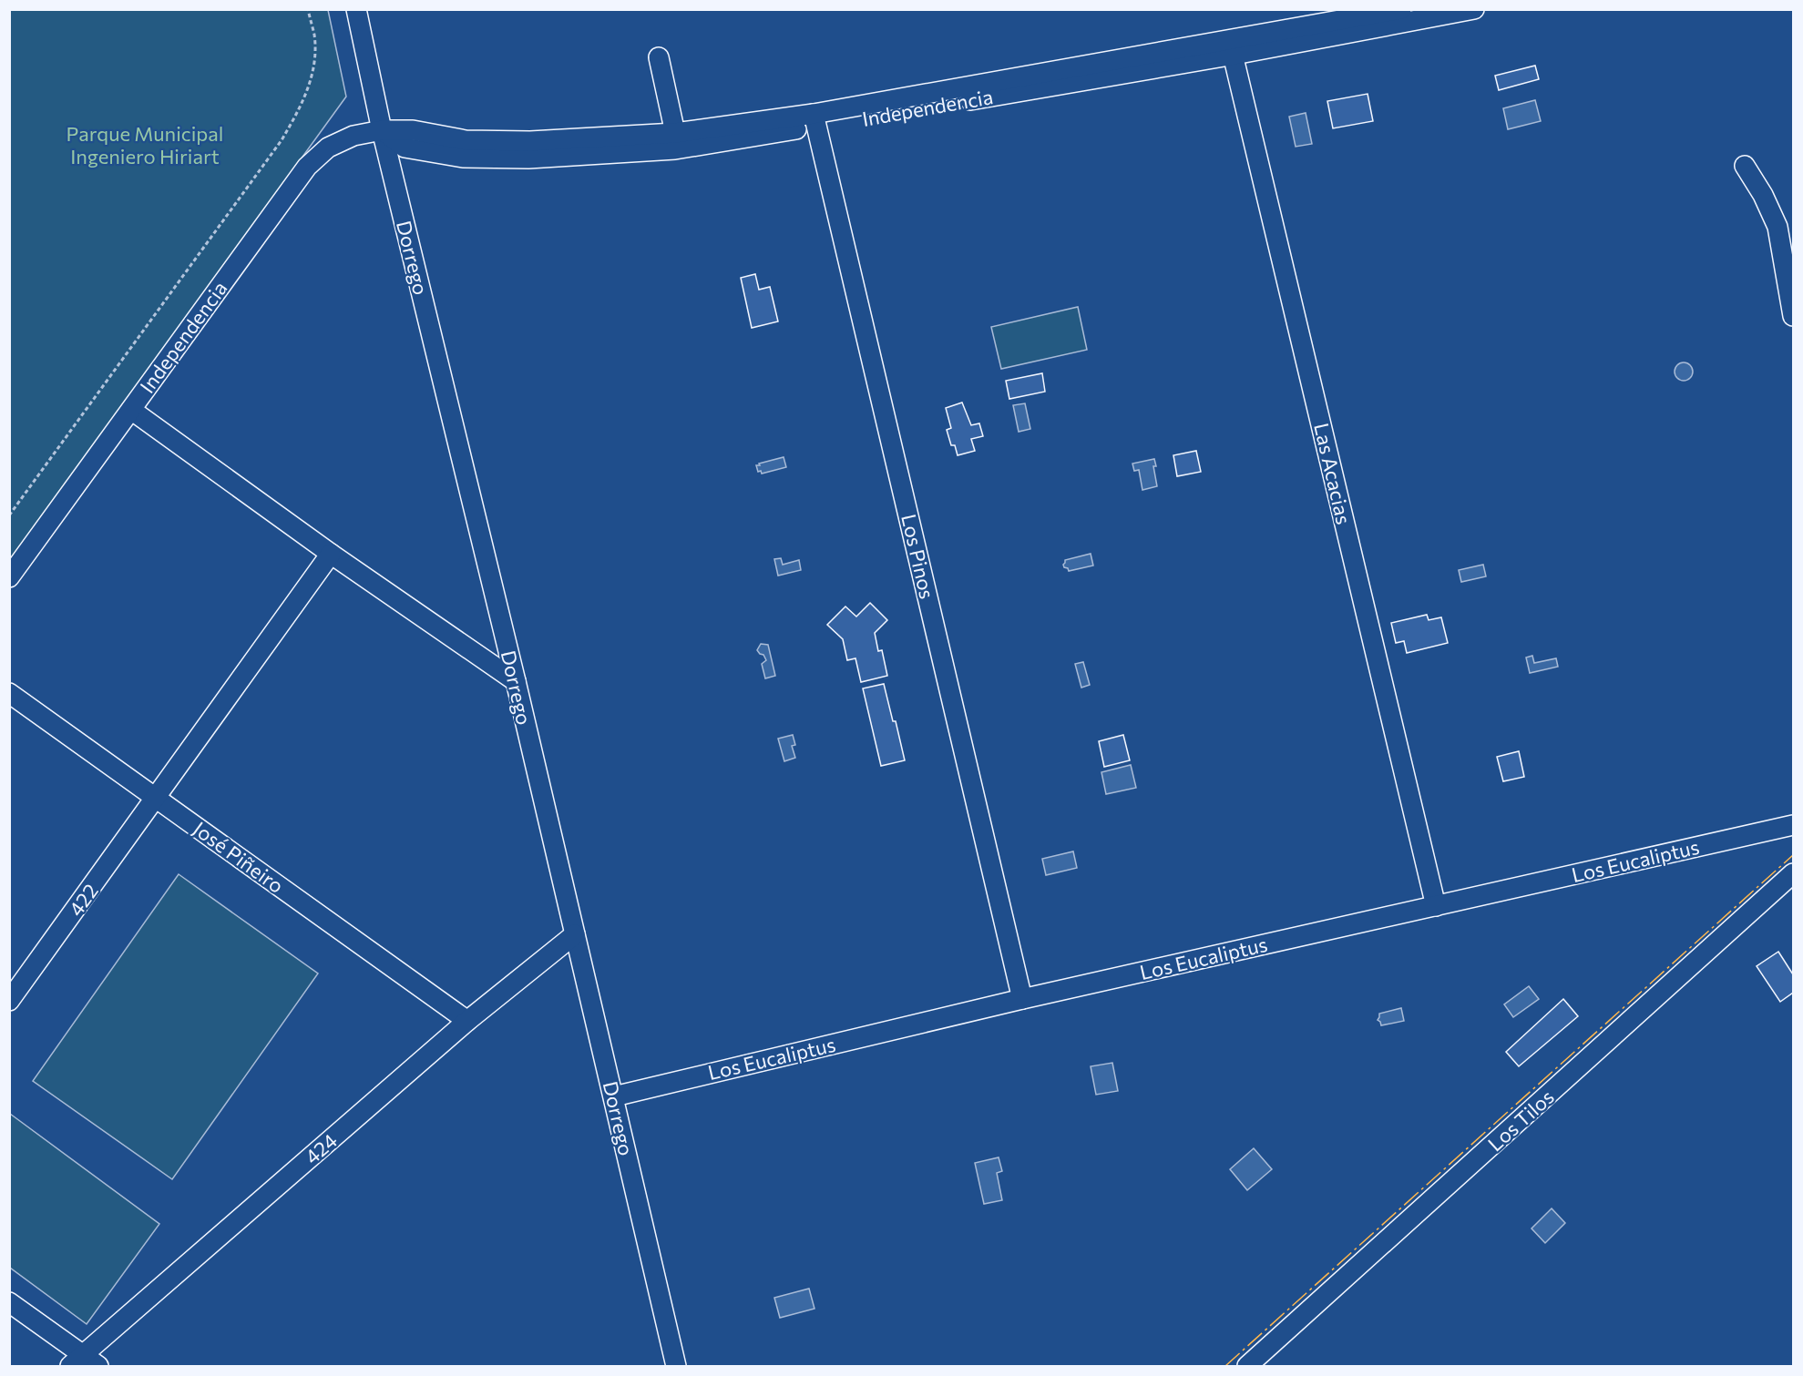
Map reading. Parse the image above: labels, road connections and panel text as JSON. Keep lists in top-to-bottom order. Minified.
{"streets":{"street":["Independencia","Dorrego","Las Acacias","Los Pinos","José Piñeiro","Los Eucaliptus","422","Los Tilos","424"]},"crossings":[["Independencia","Dorrego"],["Independencia","Las Acacias"],["Independencia","Los Pinos"],["Dorrego","Los Eucaliptus"],["Dorrego","424"],["Las Acacias","Los Eucaliptus"],["Los Pinos","Los Eucaliptus"],["José Piñeiro","422"],["José Piñeiro","424"]],"parks":["Parque Municipal Ingeniero Hiriart"]}
